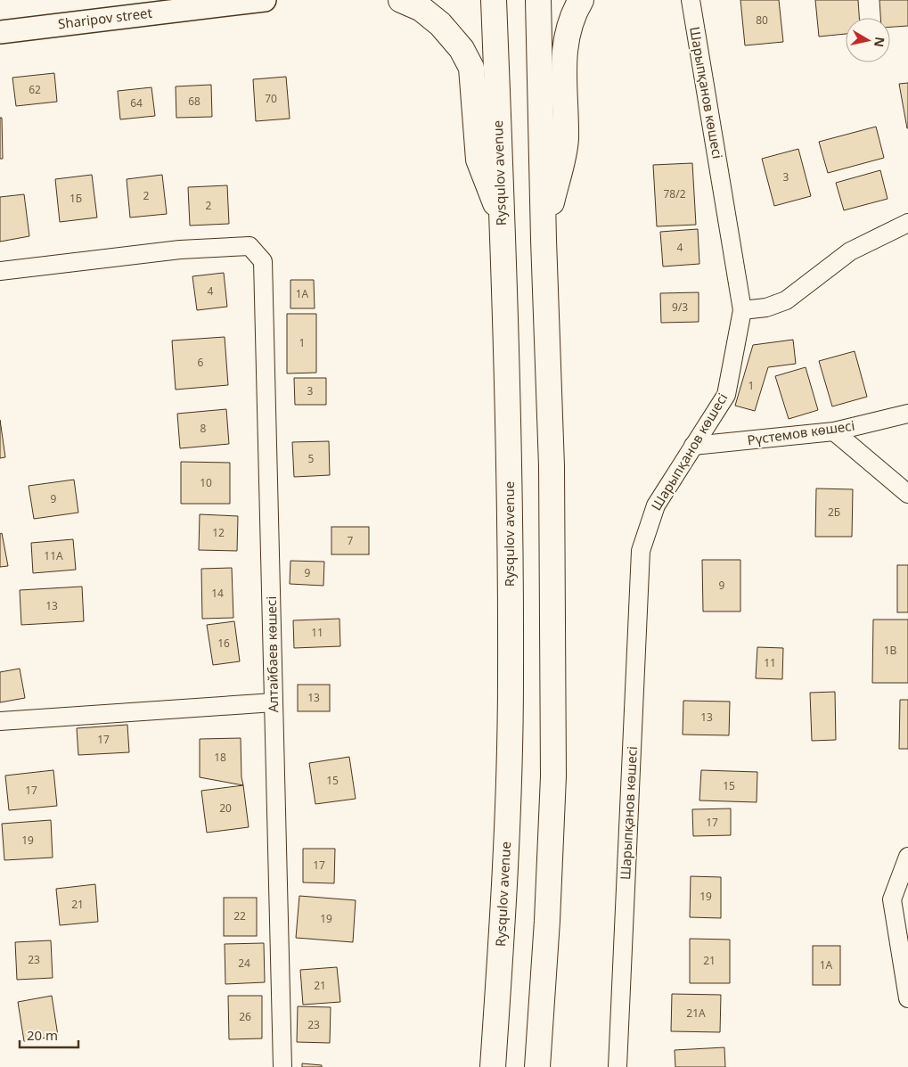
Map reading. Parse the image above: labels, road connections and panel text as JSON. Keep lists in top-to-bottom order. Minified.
{"streets":{"main road":["Rysqulov avenue"],"street":["Sharipov street","Шарыпқанов көшесі","Рүстемов көшесі","Алтайбаев көшесі"]},"crossings":[["Шарыпқанов көшесі","Рүстемов көшесі"]],"house_numbers":["80","62","70","68","64","3","78/2","2","1Б","2","4","4","1А","9/3","1","6","1","3","8","5","10","9","2Б","12","7","11А","9","9","14","13","11","16","1В","11","13","13","17","18","15","15","17","20","17","19","17","19","21","22","19","23","21","24","1А","21","21А","26","23"],"scale_bar":"20 m","north":"right"}
